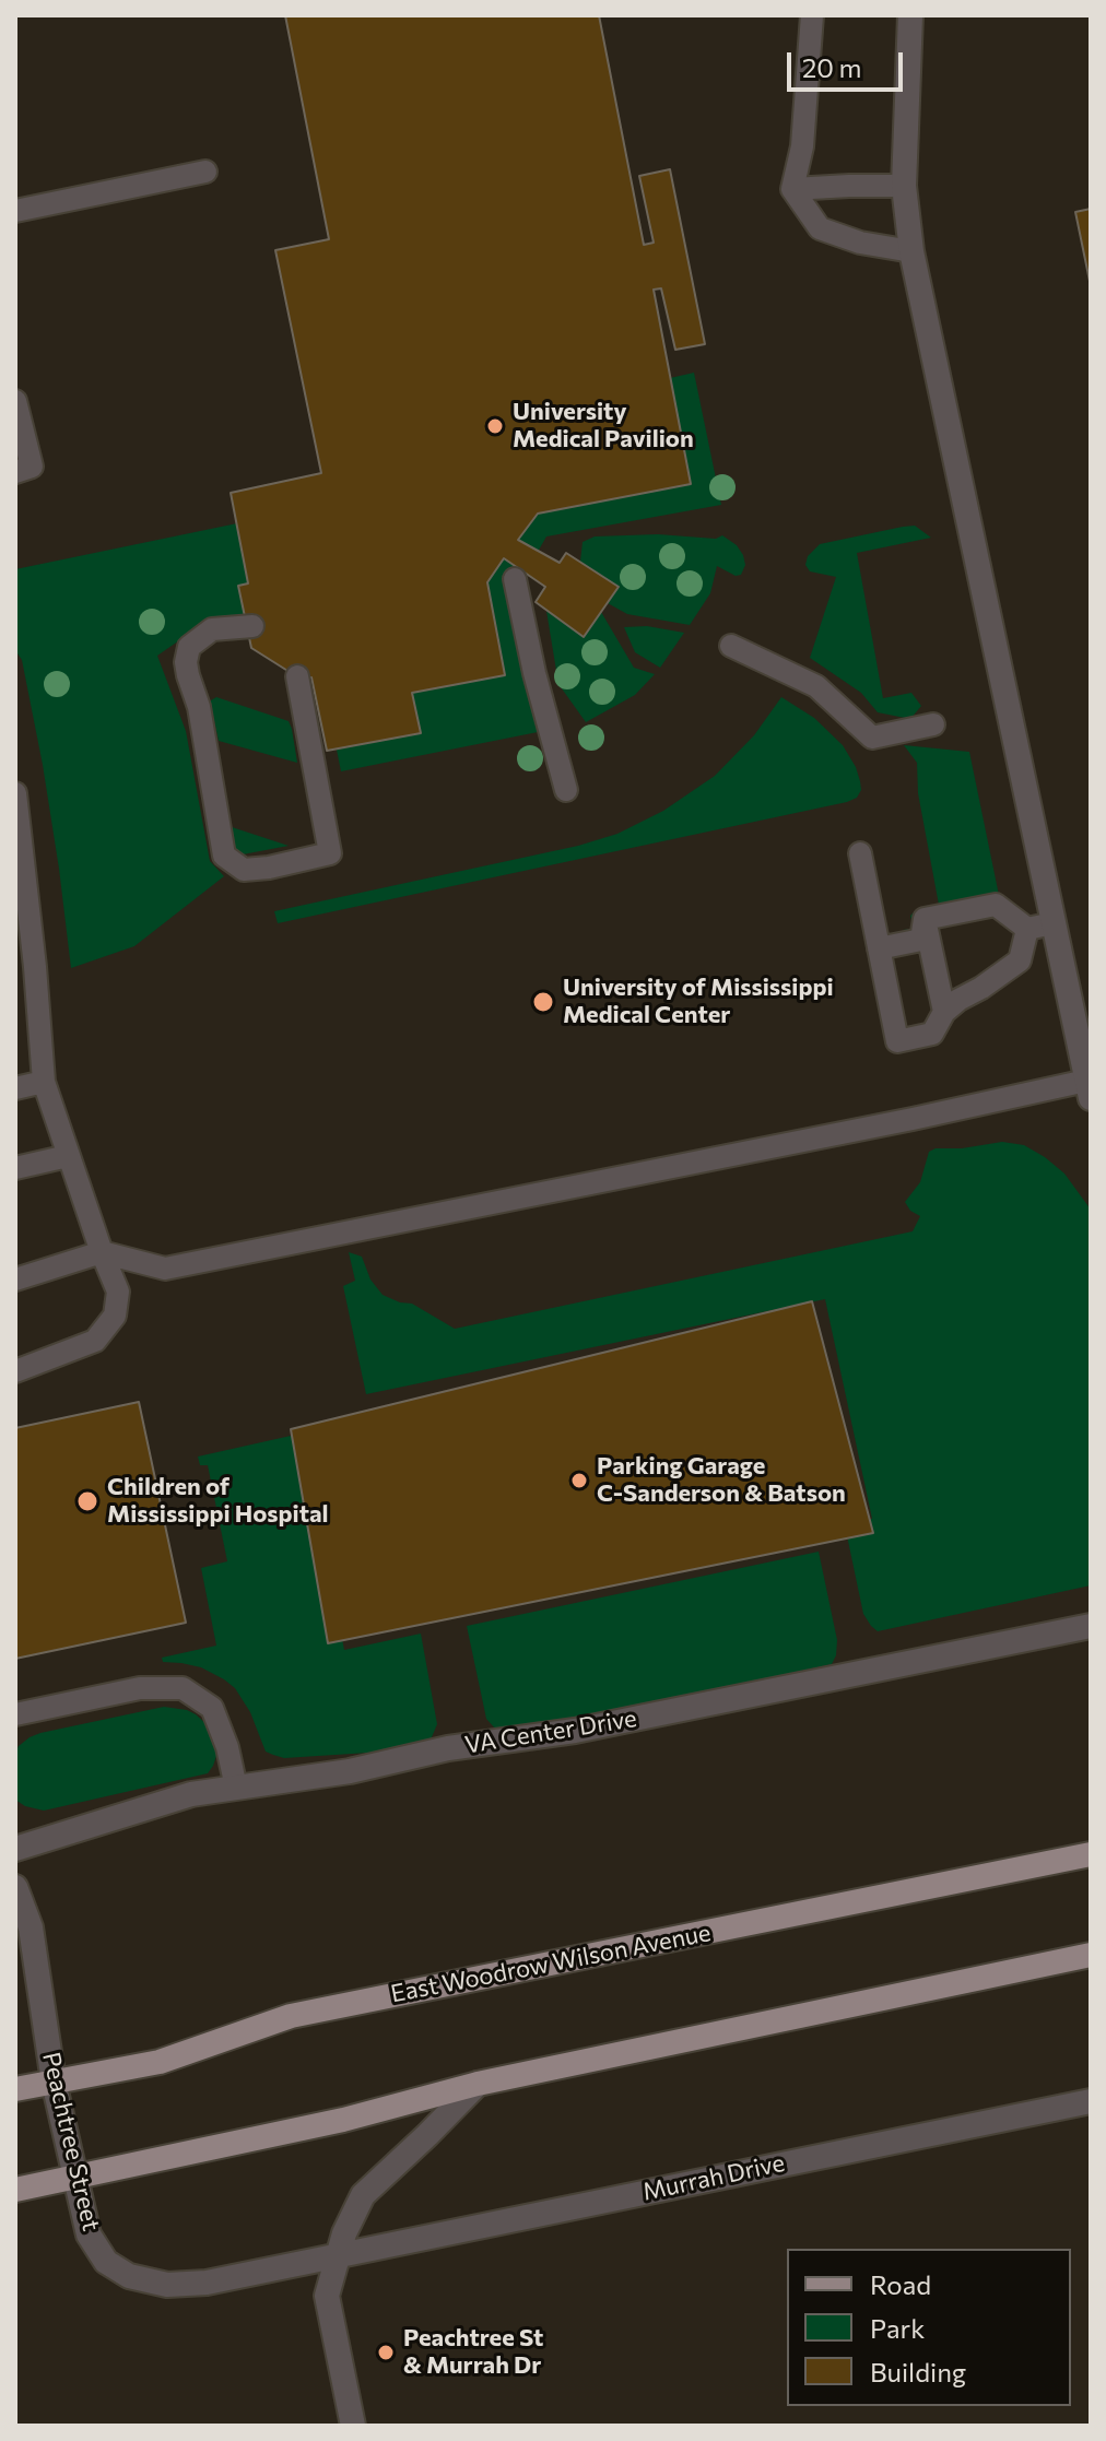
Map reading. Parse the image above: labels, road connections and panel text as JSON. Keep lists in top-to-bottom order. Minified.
{"streets":{"main road":["East Woodrow Wilson Avenue"],"street":["VA Center Drive","Peachtree Street","Murrah Drive"]},"crossings":[["East Woodrow Wilson Avenue","Peachtree Street"],["Peachtree Street","Murrah Drive"]],"places":["University Medical Pavilion","University of Mississippi Medical Center","Parking Garage C-Sanderson & Batson","Children of Mississippi Hospital","Peachtree St & Murrah Dr"],"legend":["Road","Park","Building"],"scale_bar":"20 m"}
